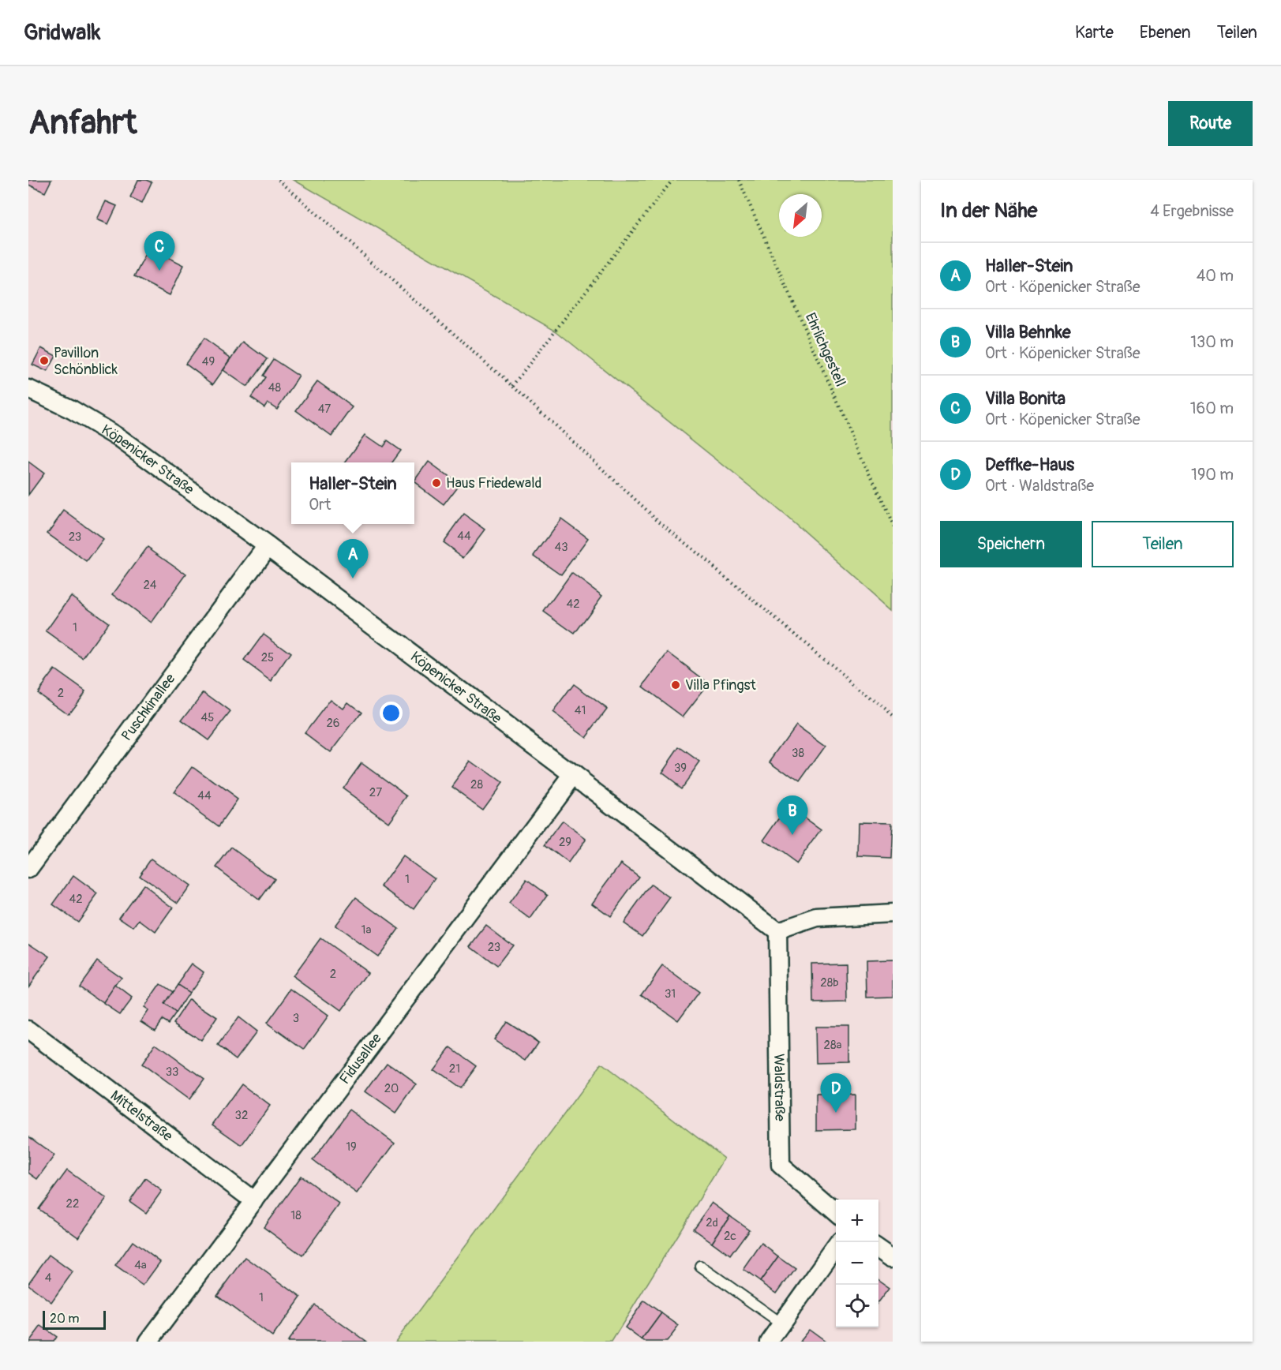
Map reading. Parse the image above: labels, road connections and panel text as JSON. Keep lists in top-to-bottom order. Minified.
{"streets":{"street":["Köpenicker Straße","Puschkinallee","Fidusallee","Waldstraße","Mittelstraße"],"path":["Ehrlichgestell"]},"crossings":[["Köpenicker Straße","Puschkinallee"],["Köpenicker Straße","Fidusallee"],["Köpenicker Straße","Waldstraße"],["Fidusallee","Mittelstraße"]],"places":["Pavillon Schönblick","Haus Friedewald","Villa Pfingst"],"house_numbers":["49","48","47","44","23","43","24","42","1","25","2","41","45","26","38","39","28","27","44","29","1","42","1a","23","2","28b","31","3","28a","21","33","20","32","19","22","18","2d","2c","4a","4","1"],"scale_bar":"20 m","north":"bottom left","page":{"header":"Gridwalk","nav":["Karte","Ebenen","Teilen"],"buttons":["Route",["Speichern","Teilen"]],"title":"Anfahrt","heading":["In der Nähe","4 Ergebnisse"],"pins":["C","A","B","D"],"list":[{"mark":"A","name":"Haller-Stein","note":"Ort · Köpenicker Straße","value":"40 m"},{"mark":"B","name":"Villa Behnke","note":"Ort · Köpenicker Straße","value":"130 m"},{"mark":"C","name":"Villa Bonita","note":"Ort · Köpenicker Straße","value":"160 m"},{"mark":"D","name":"Deffke-Haus","note":"Ort · Waldstraße","value":"190 m"}],"popup":["Haller-Stein","Ort"],"map_buttons":["+","−"],"scale":"20 m"}}
